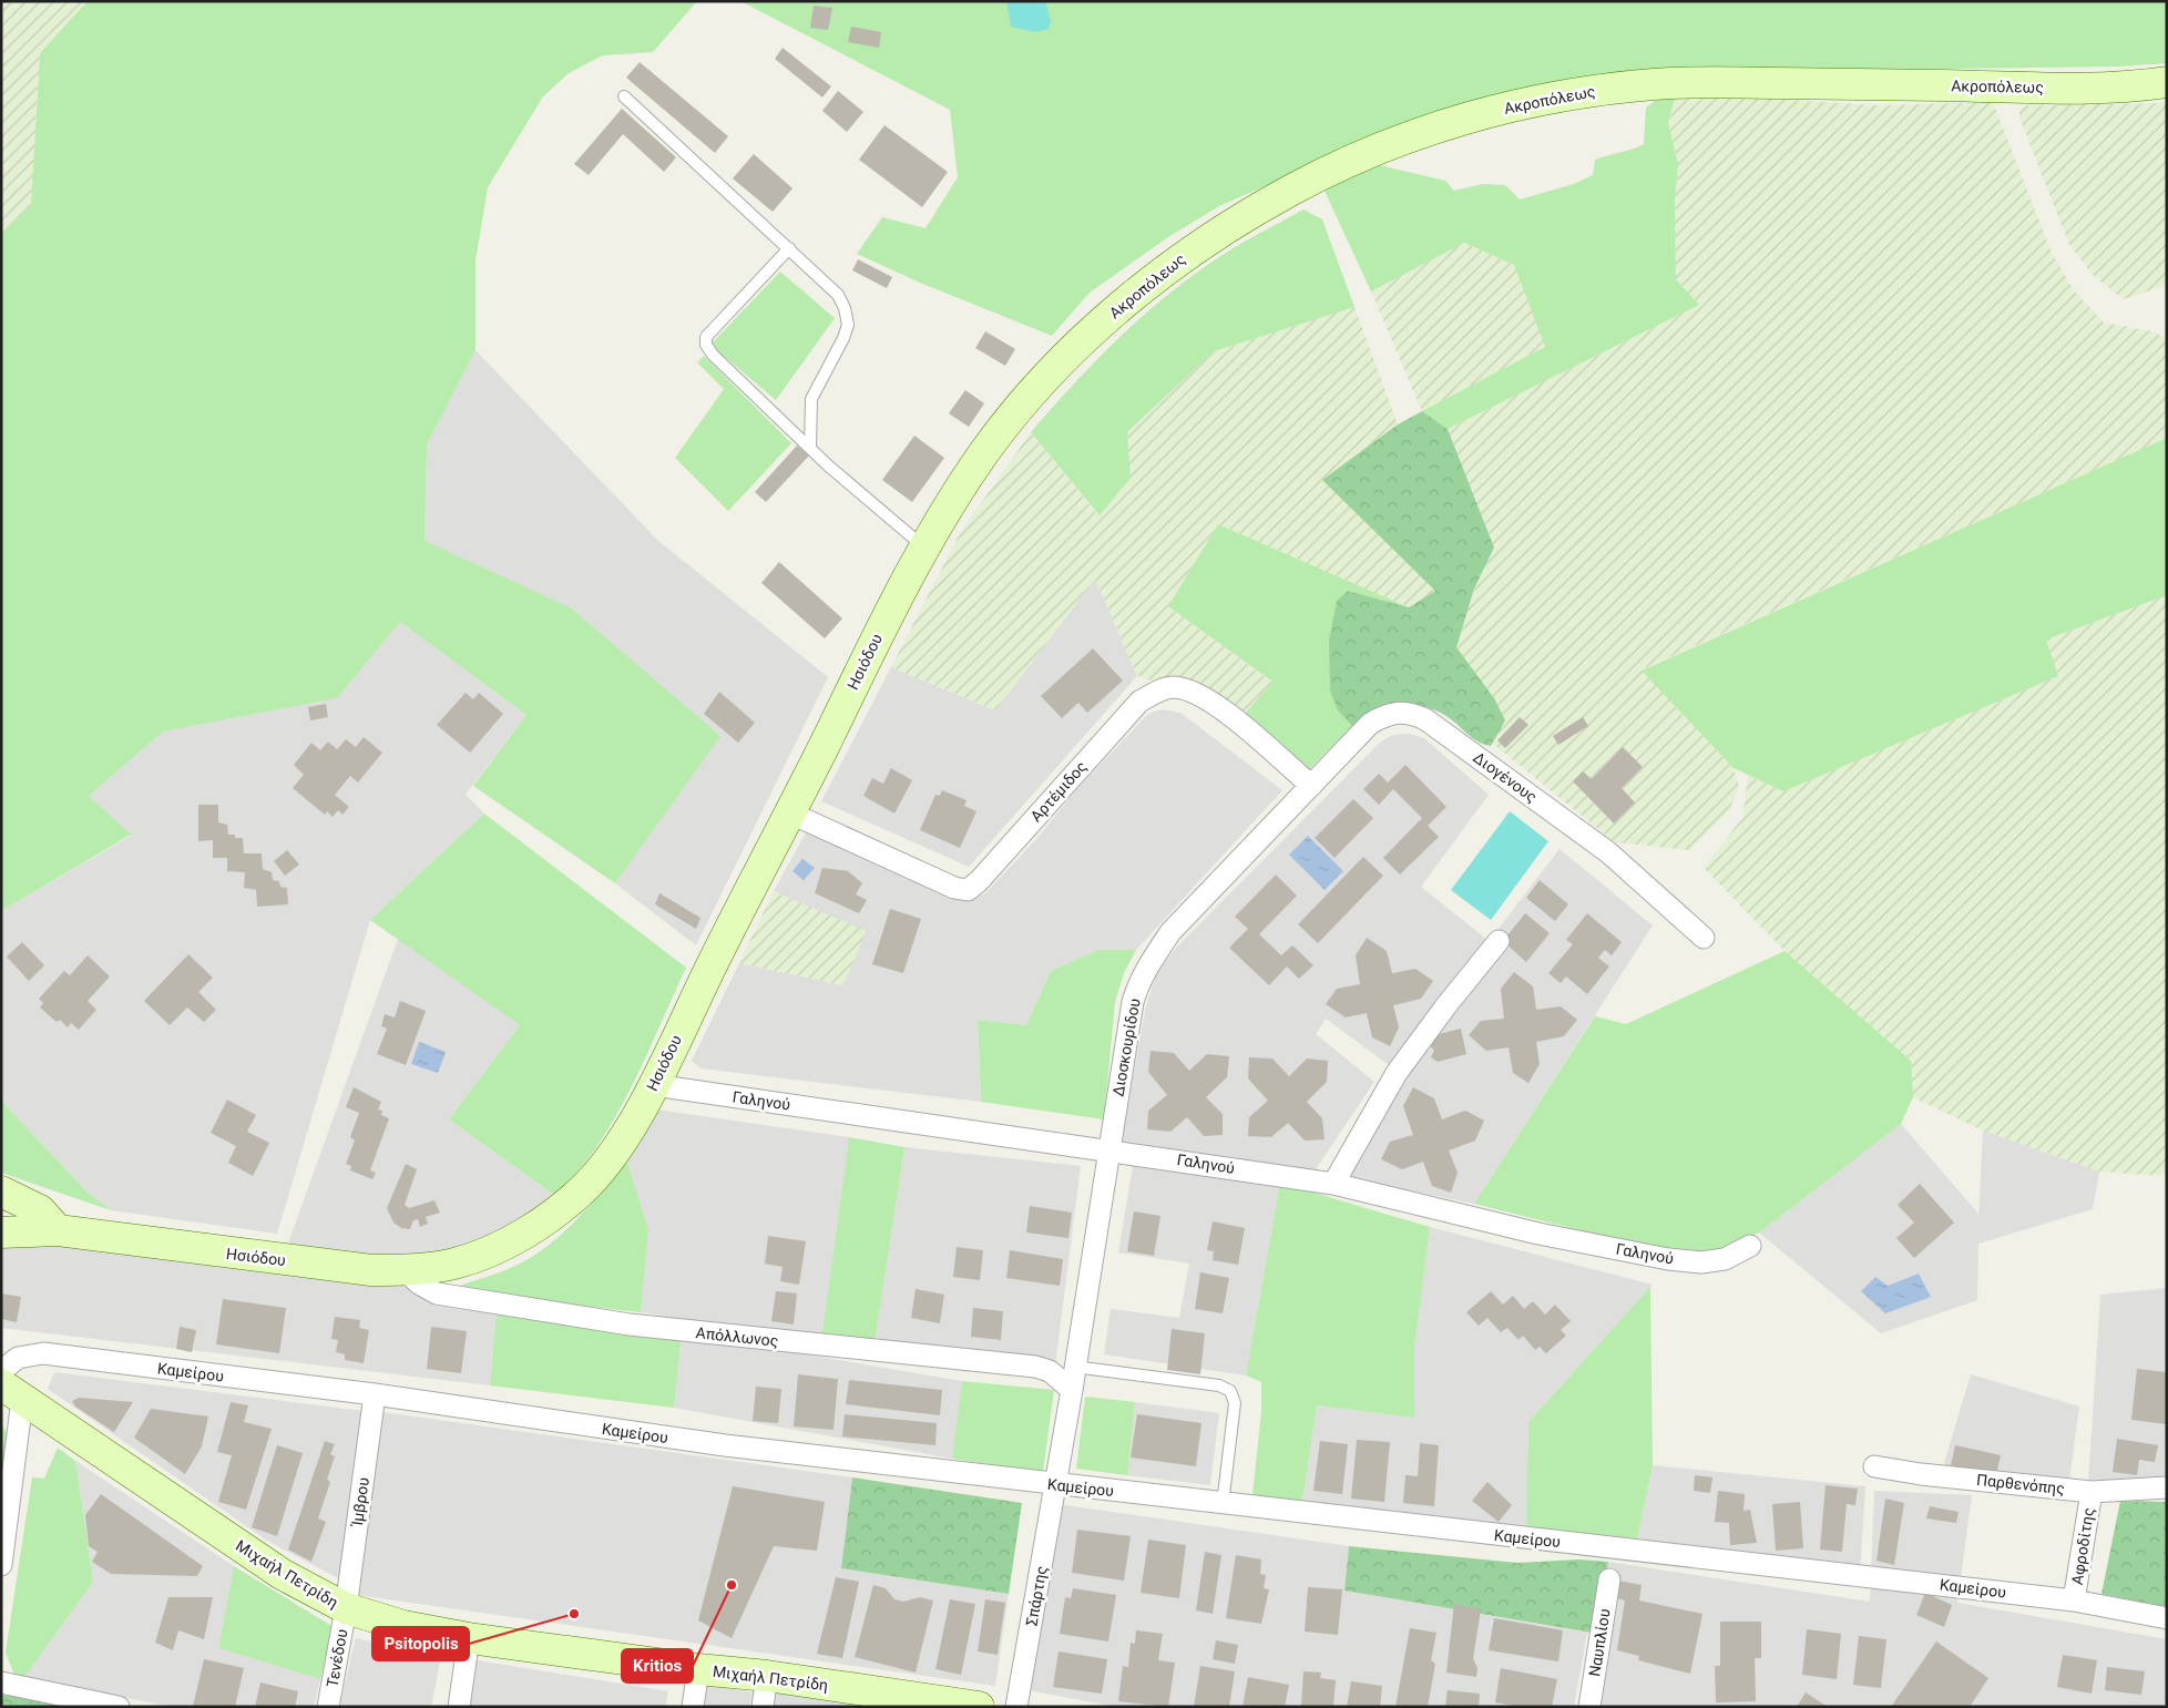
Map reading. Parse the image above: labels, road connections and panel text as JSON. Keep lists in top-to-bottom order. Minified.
{"streets":{"street":["Ακροπόλεως","Ησιόδου","Διογένους","Αρτέμιδος","Διοσκουρίδου","Γαληνού","Απόλλωνος","Καμείρου","Παρθενόπης","Ίμβρου","Αφροδίτης","Μιχαήλ Πετρίδη","Σπάρτης","Ναυπλίου","Τενέδου"]},"crossings":[["Ακροπόλεως","Ησιόδου"],["Ησιόδου","Αρτέμιδος"],["Ησιόδου","Γαληνού"],["Ησιόδου","Απόλλωνος"],["Διογένους","Διοσκουρίδου"],["Αρτέμιδος","Διοσκουρίδου"],["Διοσκουρίδου","Γαληνού"],["Διοσκουρίδου","Απόλλωνος"],["Διοσκουρίδου","Καμείρου"],["Διοσκουρίδου","Σπάρτης"],["Καμείρου","Ίμβρου"],["Καμείρου","Αφροδίτης"],["Καμείρου","Σπάρτης"],["Παρθενόπης","Αφροδίτης"],["Ίμβρου","Μιχαήλ Πετρίδη"],["Ίμβρου","Τενέδου"],["Μιχαήλ Πετρίδη","Τενέδου"]],"places":["Kritios","Psitopolis"]}
